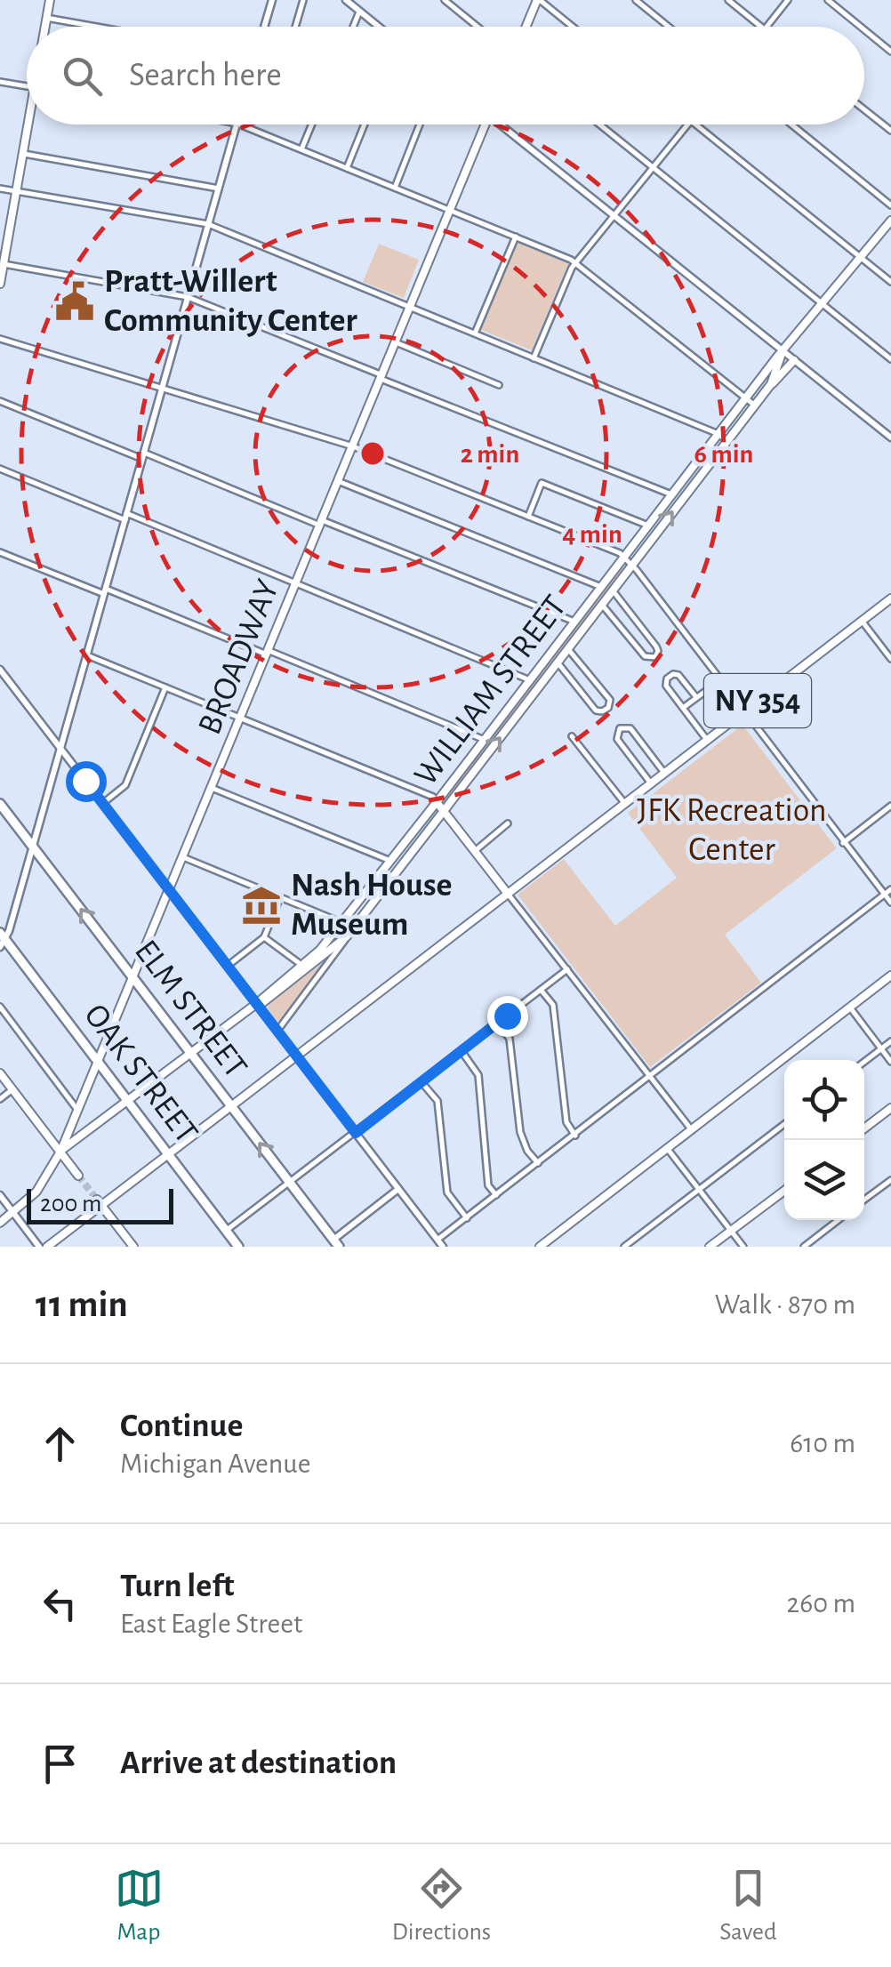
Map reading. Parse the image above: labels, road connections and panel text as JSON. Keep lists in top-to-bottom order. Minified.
{"streets":{"highway":["ELM STREET","OAK STREET"],"main road":["BROADWAY","WILLIAM STREET","NY 354"]},"crossings":[["BROADWAY","WILLIAM STREET"],["BROADWAY","ELM STREET"],["BROADWAY","OAK STREET"],["WILLIAM STREET","ELM STREET"],["WILLIAM STREET","OAK STREET"]],"one_way":["ELM STREET"],"parks":["JFK Recreation Center"],"places":{"public building":["Pratt-Willert Community Center"],"museum":["Nash House Museum"]},"scale_bar":"200 m","page":{"search":"Search here","scale":"200 m","heading":["11 min","Walk · 870 m"],"list":[["Continue","Michigan Avenue","610 m"],["Turn left","East Eagle Street","260 m"],"Arrive at destination"],"nav":["Map","Directions","Saved"]},"rings":["2 min","6 min","4 min"]}
